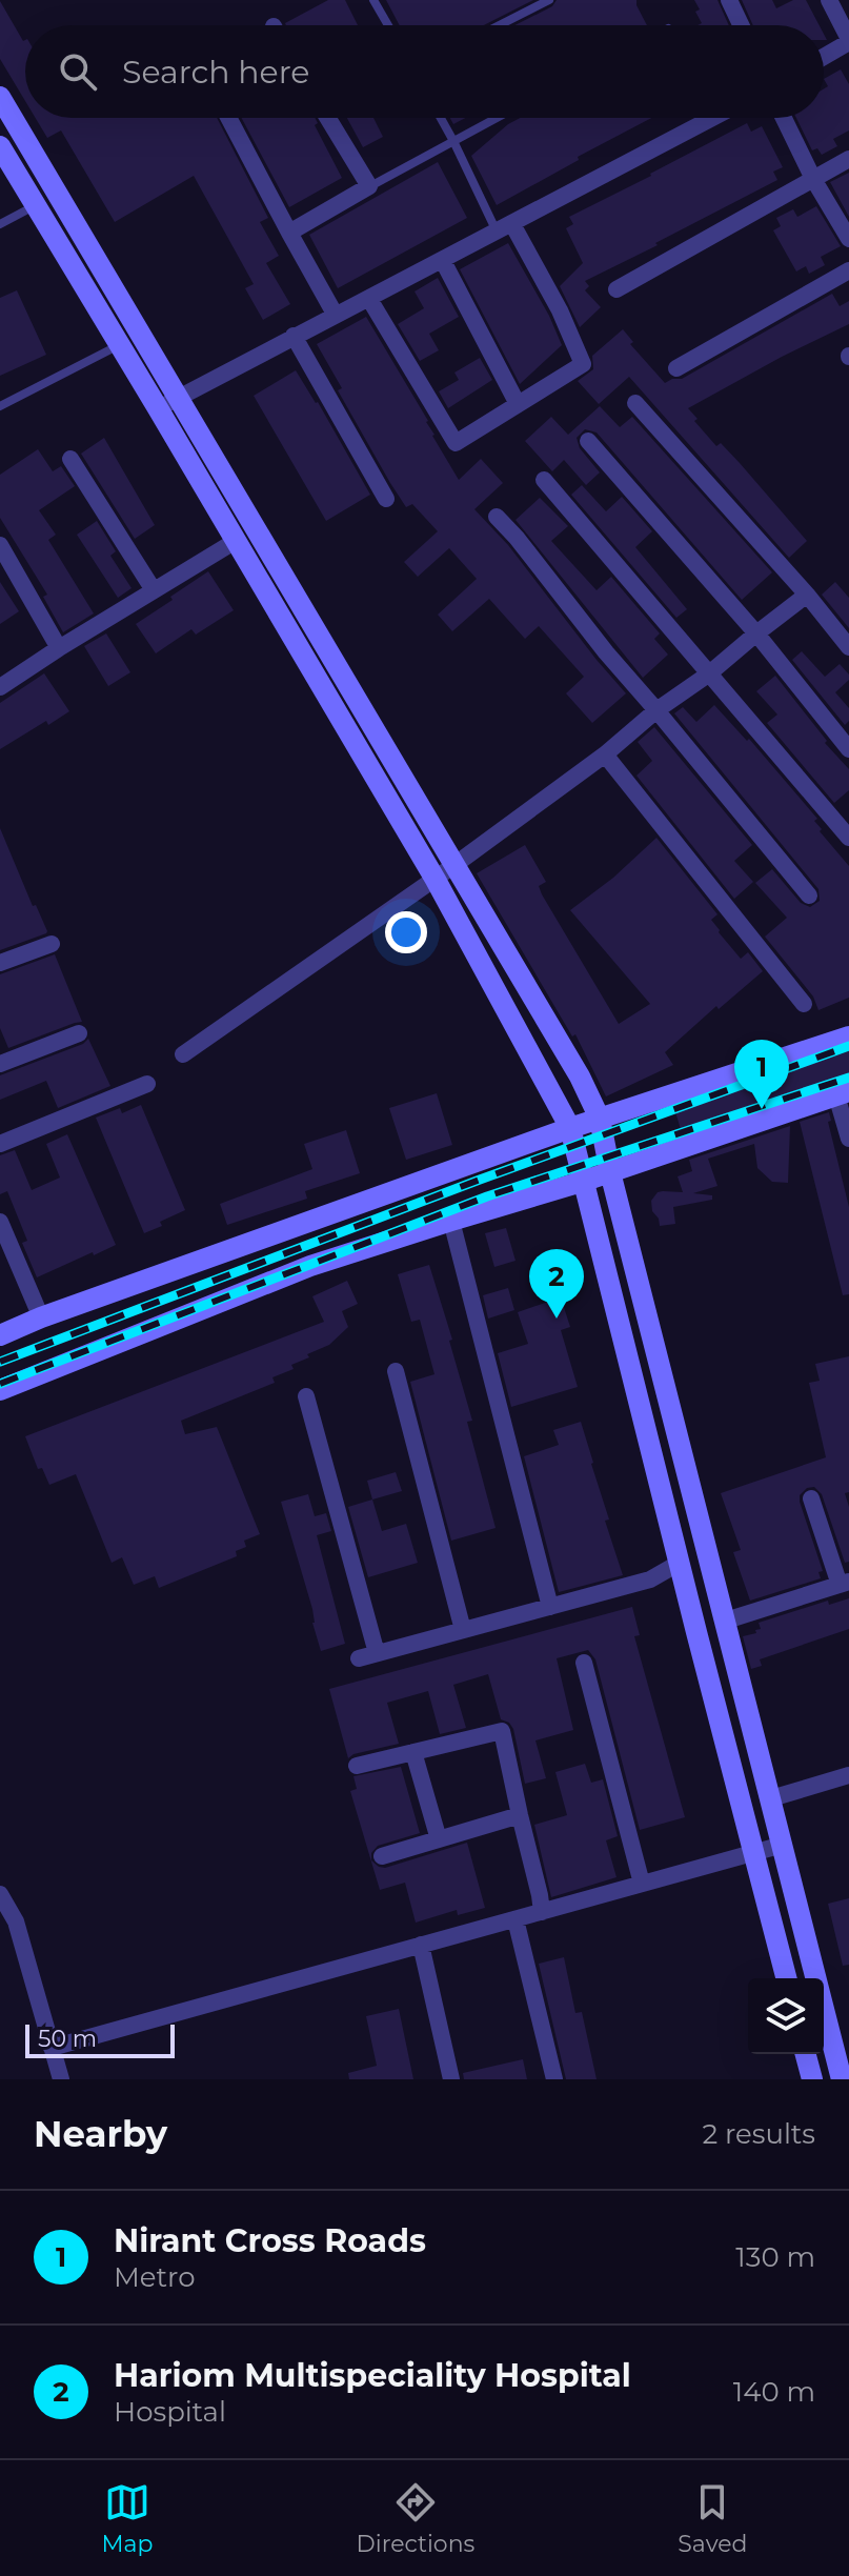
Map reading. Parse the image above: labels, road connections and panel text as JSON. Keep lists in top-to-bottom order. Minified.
{"scale_bar":"50 m","page":{"search":"Search here","pins":["1","2"],"scale":"50 m","heading":["Nearby","2 results"],"list":[{"mark":"1","name":"Nirant Cross Roads","note":"Metro","value":"130 m"},{"mark":"2","name":"Hariom Multispeciality Hospital","note":"Hospital","value":"140 m"}],"nav":["Map","Directions","Saved"]}}
